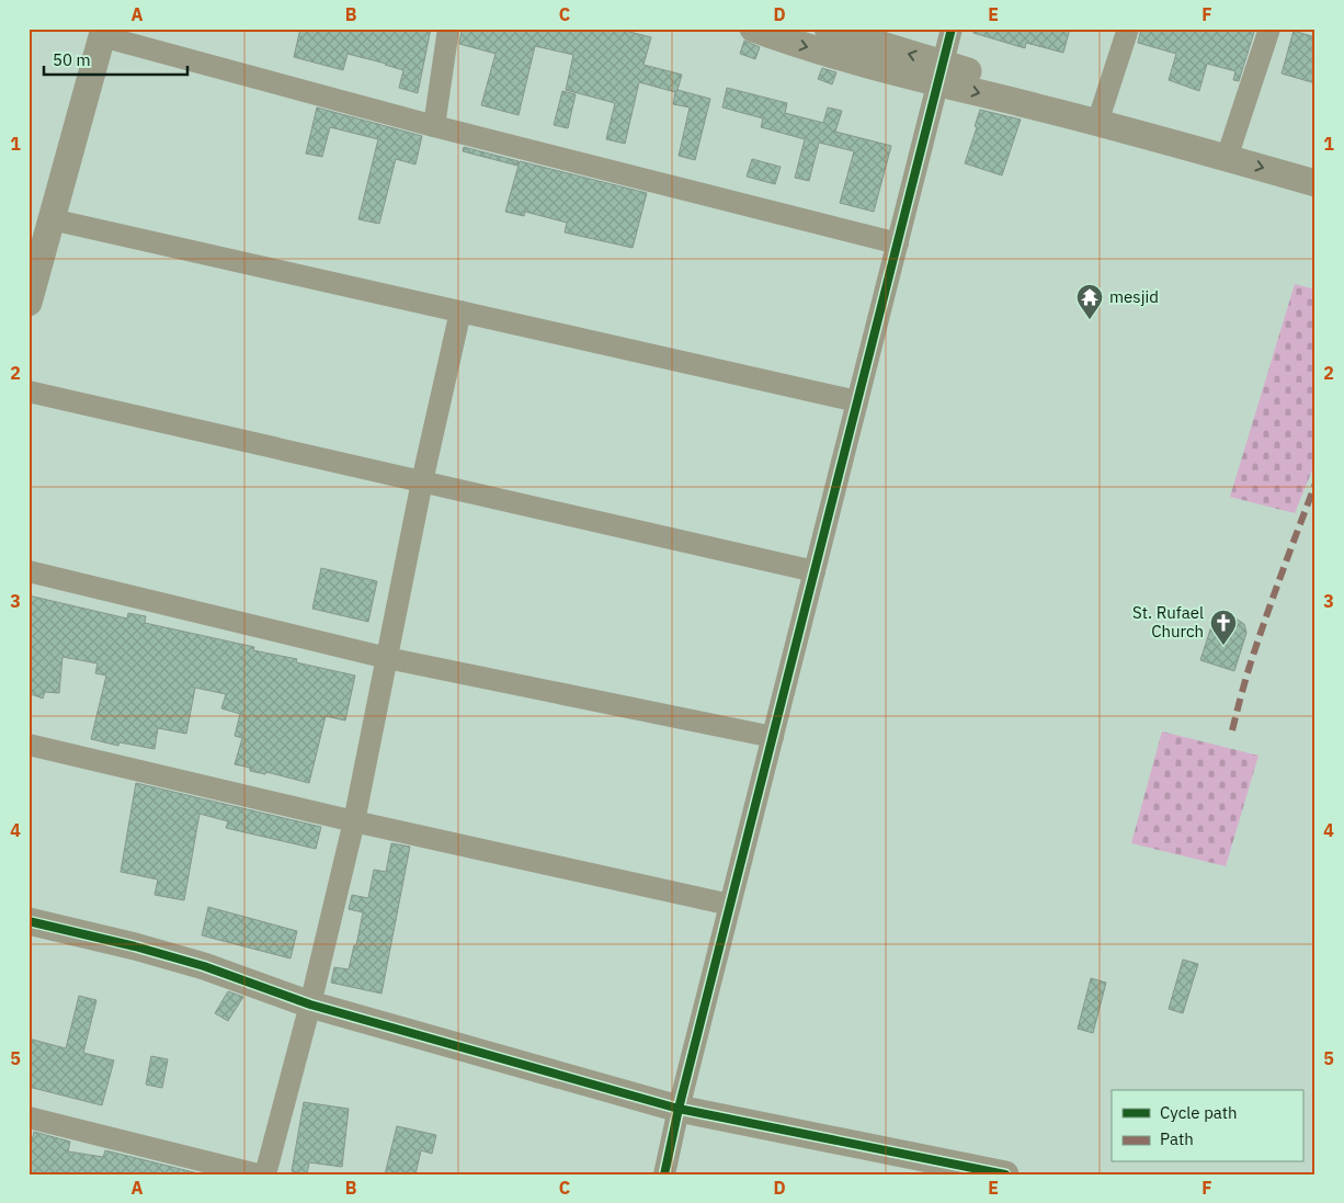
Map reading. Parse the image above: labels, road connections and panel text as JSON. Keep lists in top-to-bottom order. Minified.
{"places":{"temple":["mesjid"],"church":["St. Rufael Church"]},"legend":["Cycle path","Path"],"scale_bar":"50 m","grid":{"columns":["A","B","C","D","E","F"],"rows":["1","2","3","4","5"]}}
